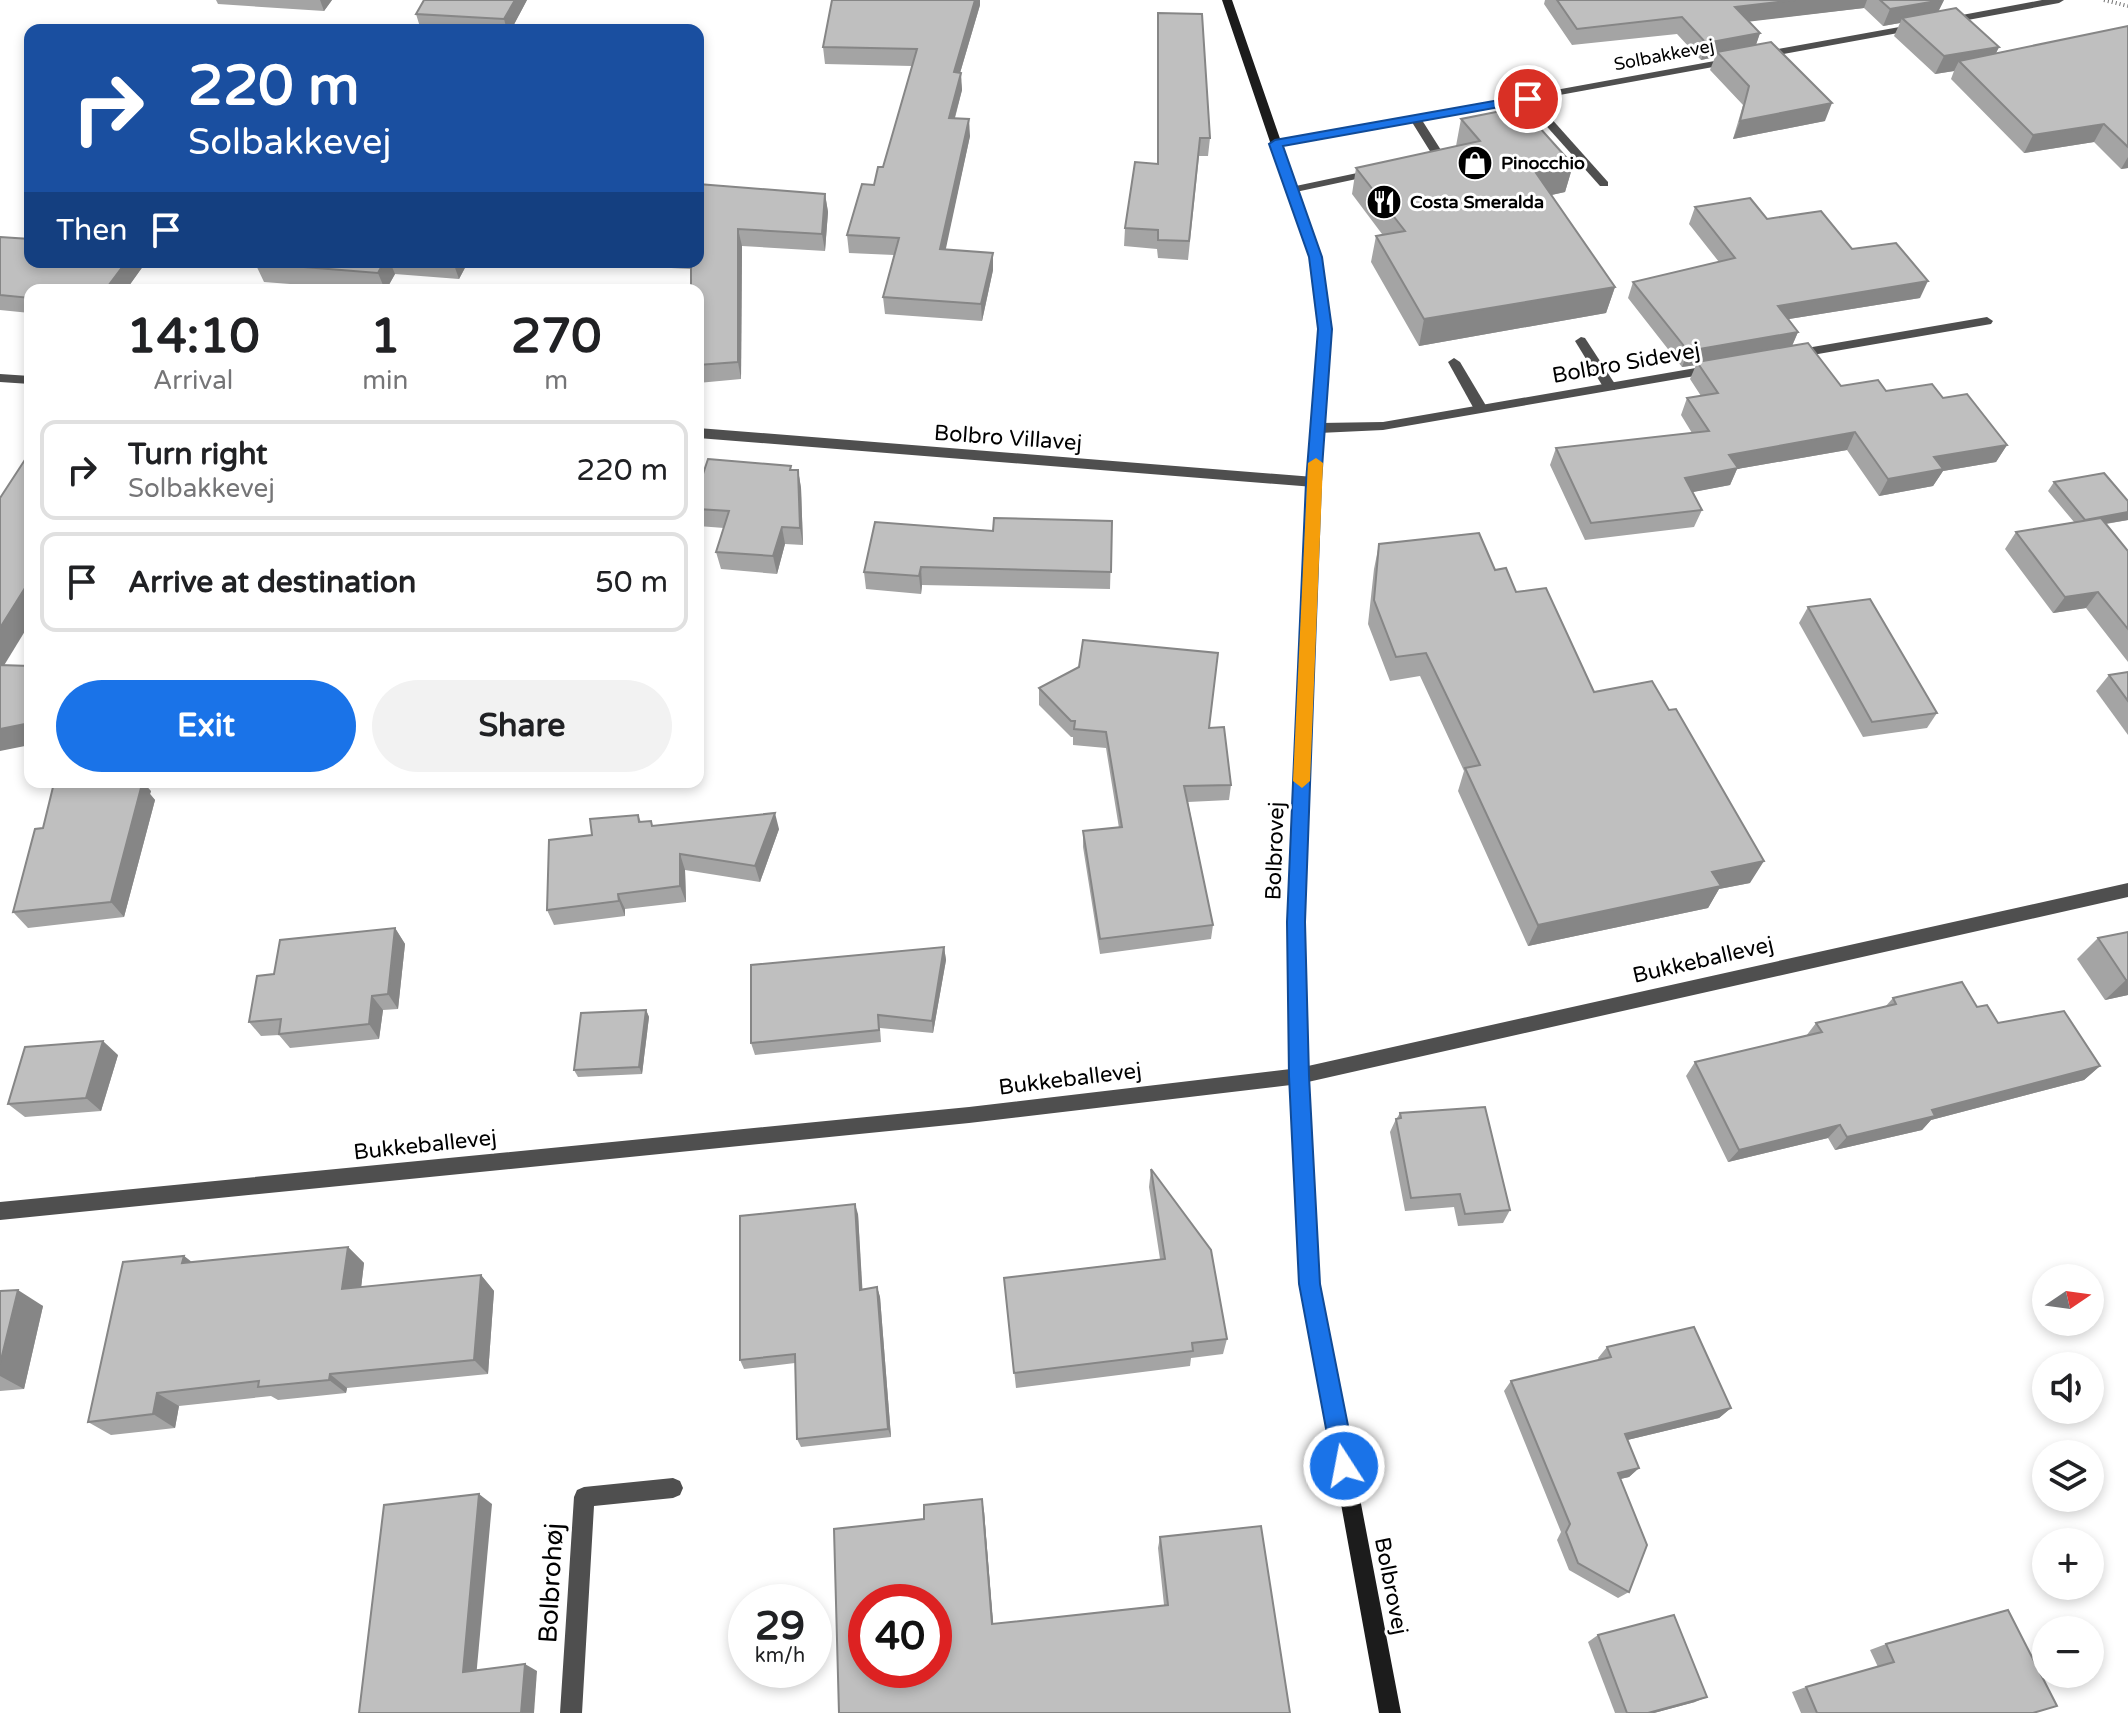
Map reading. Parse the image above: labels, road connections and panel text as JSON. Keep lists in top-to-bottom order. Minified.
{"streets":{"street":["Solbakkevej","Bolbro Sidevej","Bolbro Villavej","Bolbrovej","Bukkeballevej","Bolbrohøj"]},"crossings":[["Solbakkevej","Bolbrovej"],["Bolbro Sidevej","Bolbrovej"],["Bolbro Villavej","Bolbrovej"],["Bolbrovej","Bukkeballevej"]],"places":{"shop":["Pinocchio"],"restaurant":["Costa Smeralda"]},"north":"right","page":{"turn":["220 m","Solbakkevej"],"then":"Then","eta":["14:10","Arrival","1","min","270","m"],"list":[{"name":"Turn right","note":"Solbakkevej","value":"220 m"},{"name":"Arrive at destination","value":"50 m"}],"buttons":["Exit","Share"],"map_buttons":["+","−"],"speed":"29 km/h","limit":"40"}}
